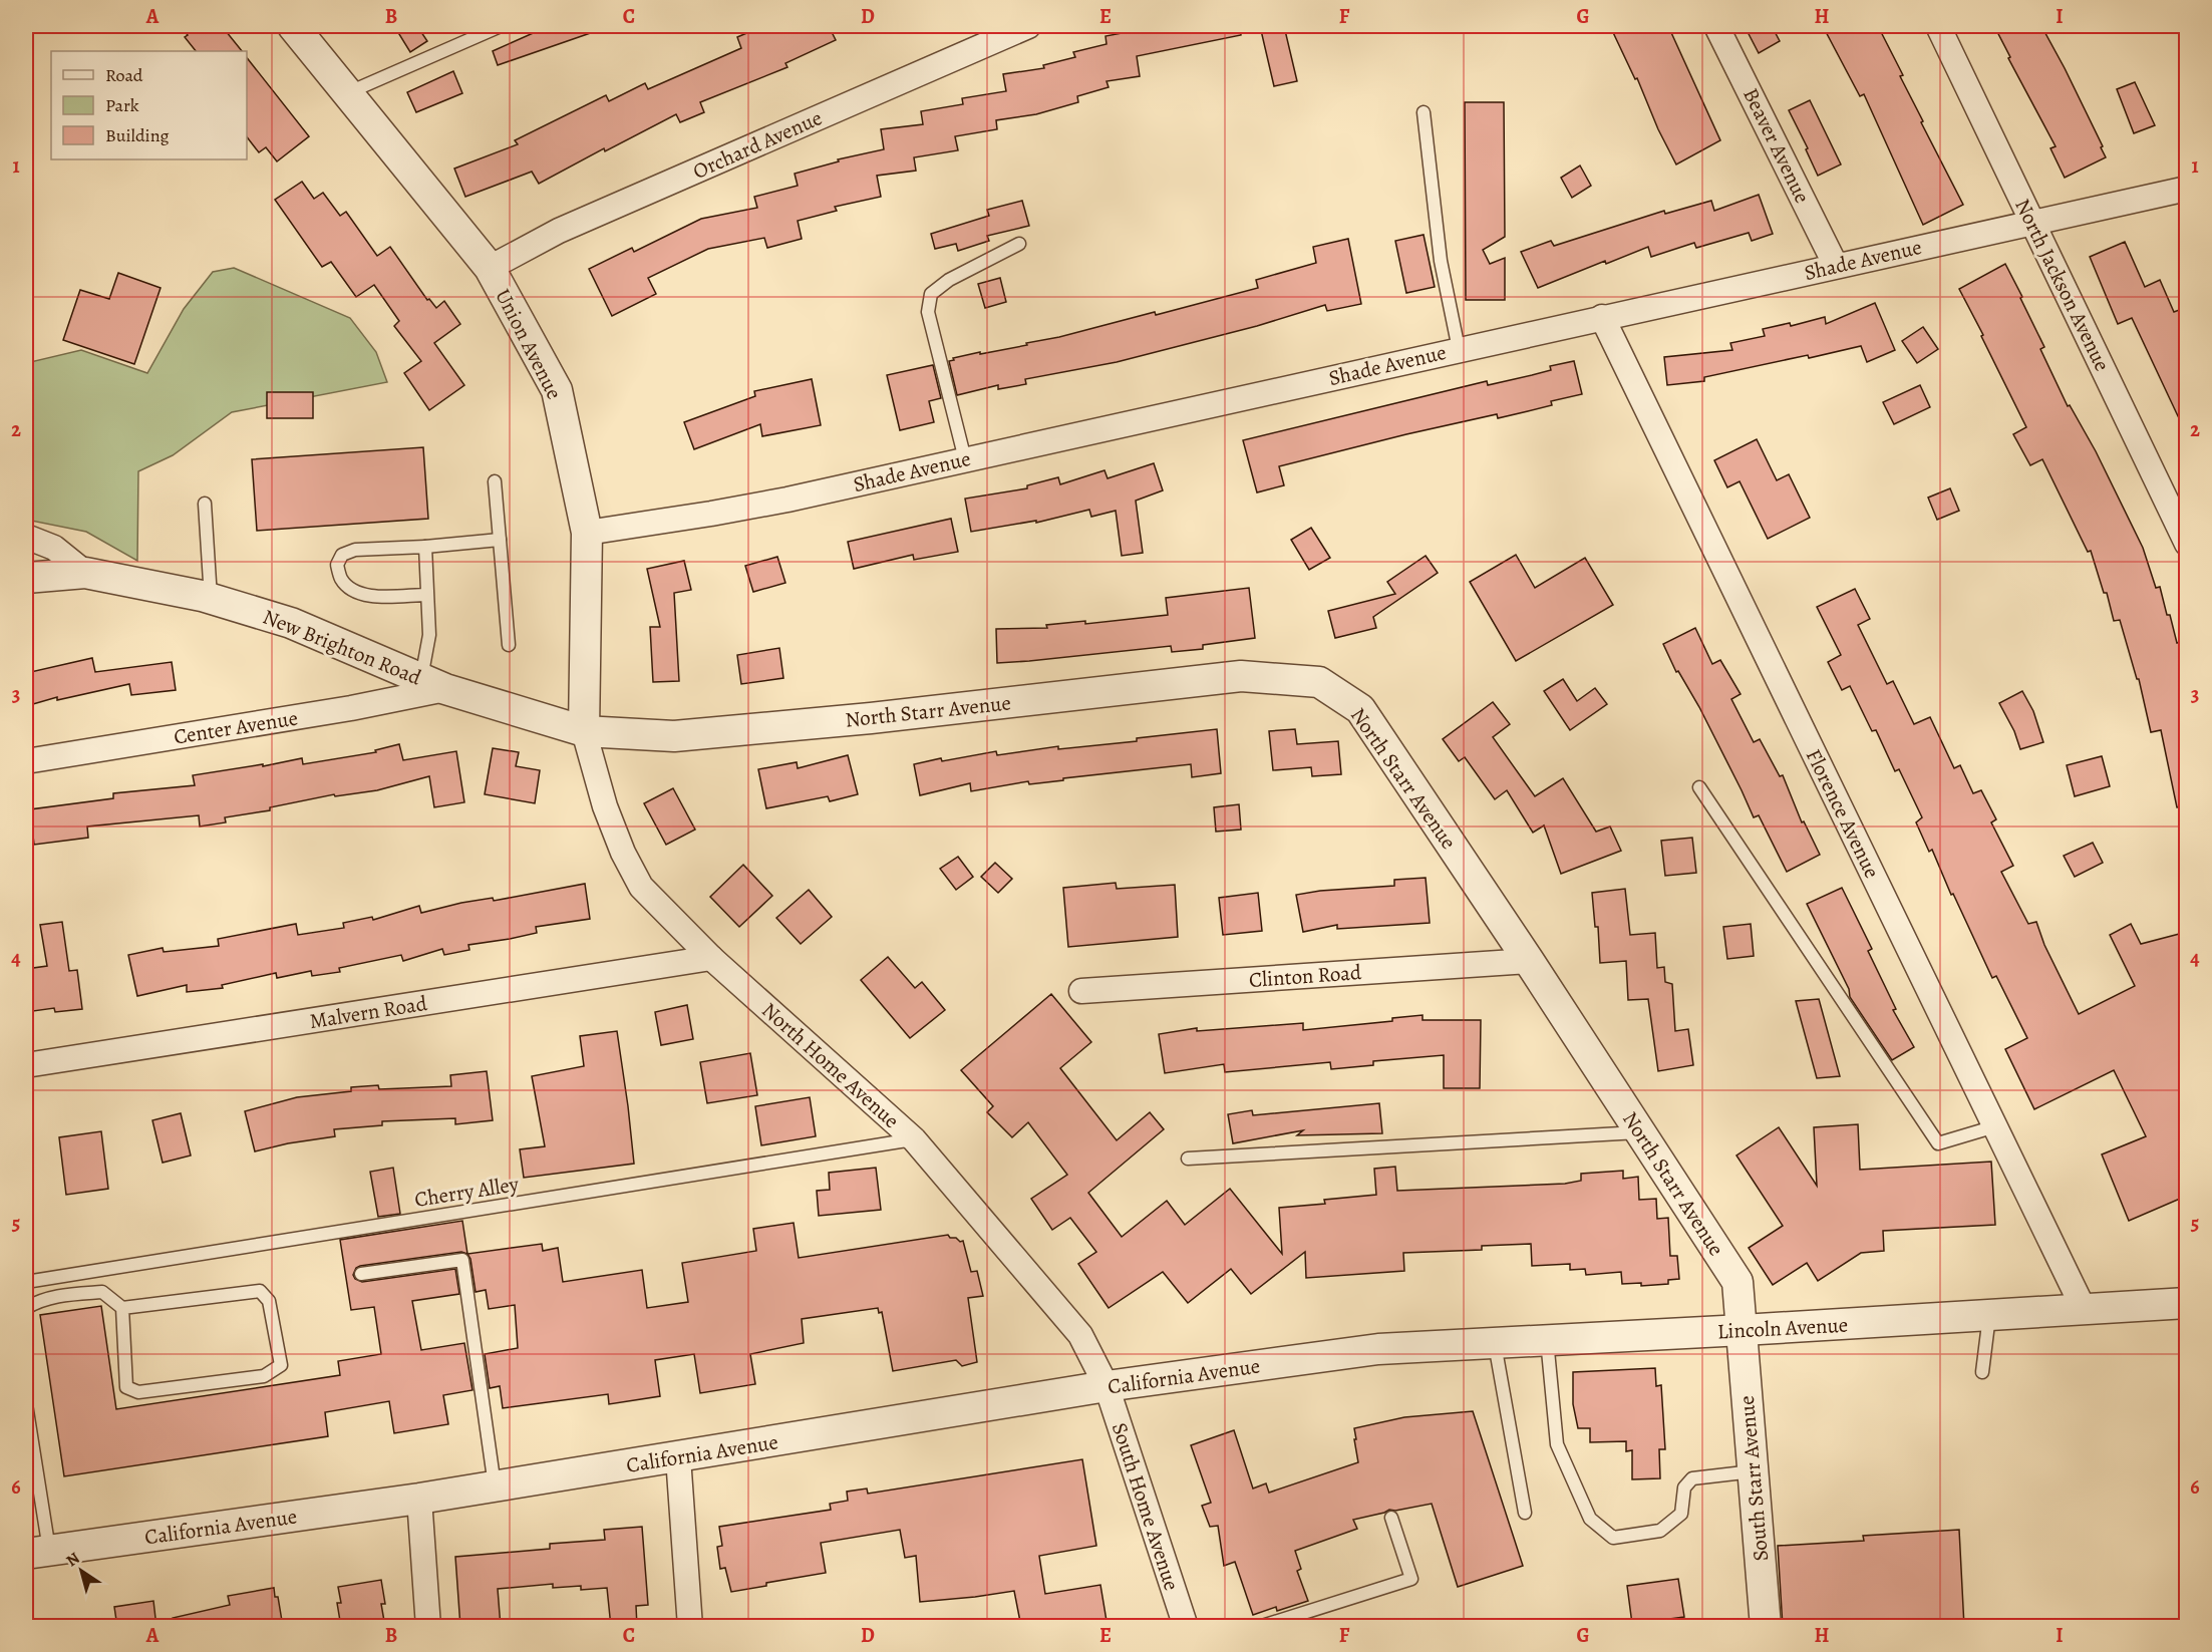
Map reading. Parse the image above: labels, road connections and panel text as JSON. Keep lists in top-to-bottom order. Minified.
{"streets":{"street":["Orchard Avenue","Beaver Avenue","Shade Avenue","North Jackson Avenue","Union Avenue","New Brighton Road","North Starr Avenue","Center Avenue","Florence Avenue","Clinton Road","Malvern Road","North Home Avenue","Lincoln Avenue","California Avenue","South Starr Avenue","South Home Avenue"],"lane":["Cherry Alley"]},"crossings":[["Orchard Avenue","Union Avenue"],["Beaver Avenue","Shade Avenue"],["Shade Avenue","North Jackson Avenue"],["Shade Avenue","Union Avenue"],["Shade Avenue","Florence Avenue"],["Union Avenue","New Brighton Road"],["Union Avenue","North Starr Avenue"],["Union Avenue","North Home Avenue"],["New Brighton Road","North Starr Avenue"],["New Brighton Road","Center Avenue"],["New Brighton Road","North Home Avenue"],["North Starr Avenue","Clinton Road"],["North Starr Avenue","North Home Avenue"],["North Starr Avenue","Lincoln Avenue"],["North Starr Avenue","South Starr Avenue"],["Florence Avenue","Lincoln Avenue"],["Malvern Road","North Home Avenue"],["North Home Avenue","Cherry Alley"],["North Home Avenue","California Avenue"],["North Home Avenue","South Home Avenue"],["Lincoln Avenue","California Avenue"],["Lincoln Avenue","South Starr Avenue"],["California Avenue","South Home Avenue"]],"legend":["Road","Park","Building"],"north":"top left","grid":{"columns":["A","B","C","D","E","F","G","H","I"],"rows":["1","2","3","4","5","6"]}}
